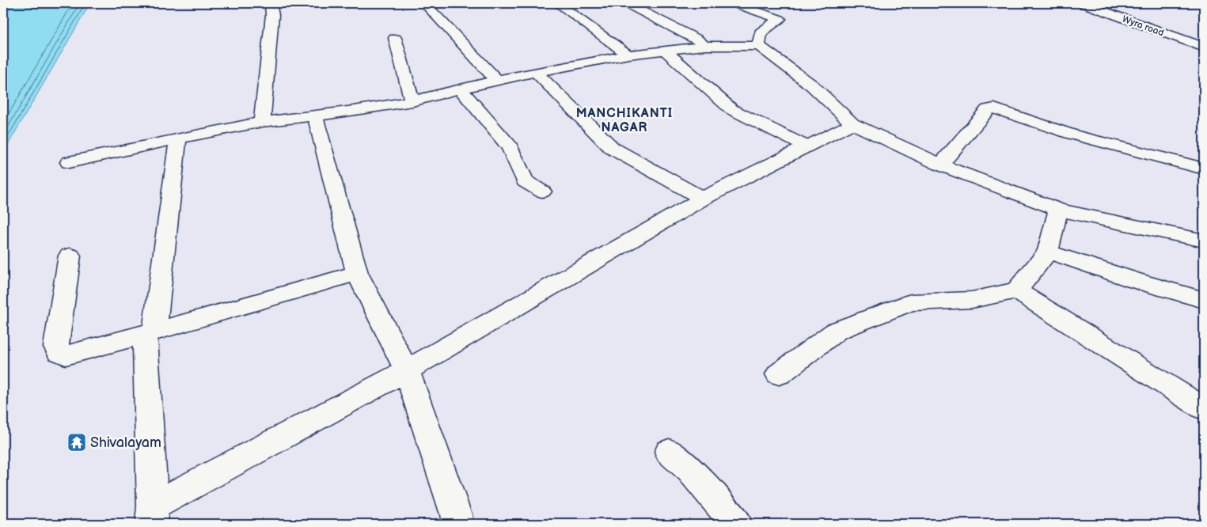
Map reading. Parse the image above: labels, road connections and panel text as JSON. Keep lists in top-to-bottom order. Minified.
{"streets":{"street":["Wyra road"]},"districts":["MANCHIKANTI NAGAR"],"places":{"temple":["Shivalayam"]}}
